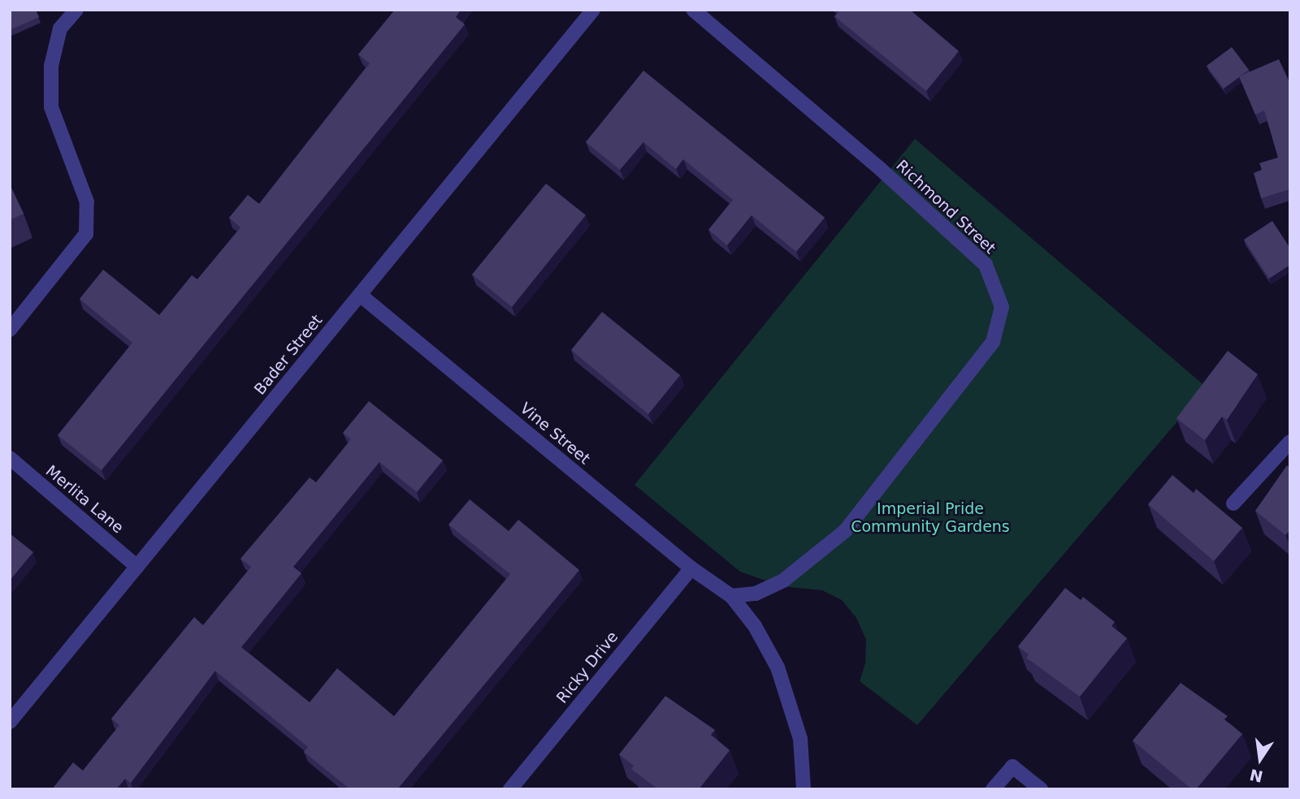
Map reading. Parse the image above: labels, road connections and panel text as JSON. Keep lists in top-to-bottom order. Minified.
{"streets":{"street":["Richmond Street","Bader Street","Vine Street","Merlita Lane","Ricky Drive"]},"crossings":[["Richmond Street","Vine Street"],["Bader Street","Vine Street"],["Bader Street","Merlita Lane"],["Vine Street","Ricky Drive"]],"parks":["Imperial Pride Community Gardens"],"north":"bottom"}
